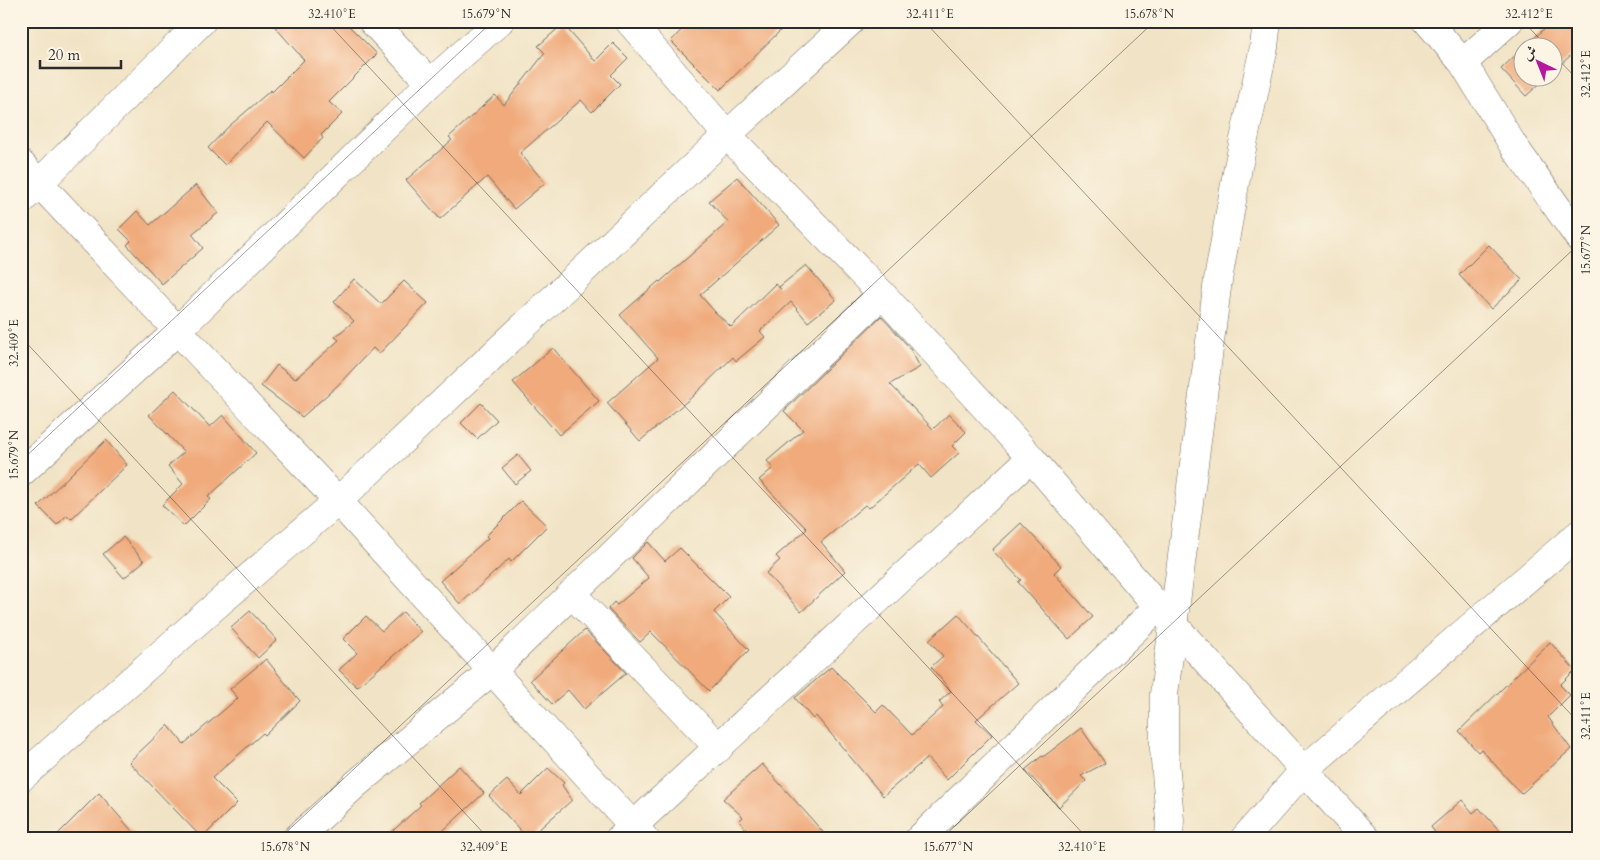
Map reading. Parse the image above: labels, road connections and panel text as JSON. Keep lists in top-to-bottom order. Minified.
{"scale_bar":"20 m","north":"top left","coordinates":["32.410°E","15.679°N","32.411°E","15.678°N","32.412°E","15.677°N","32.409°E"]}
